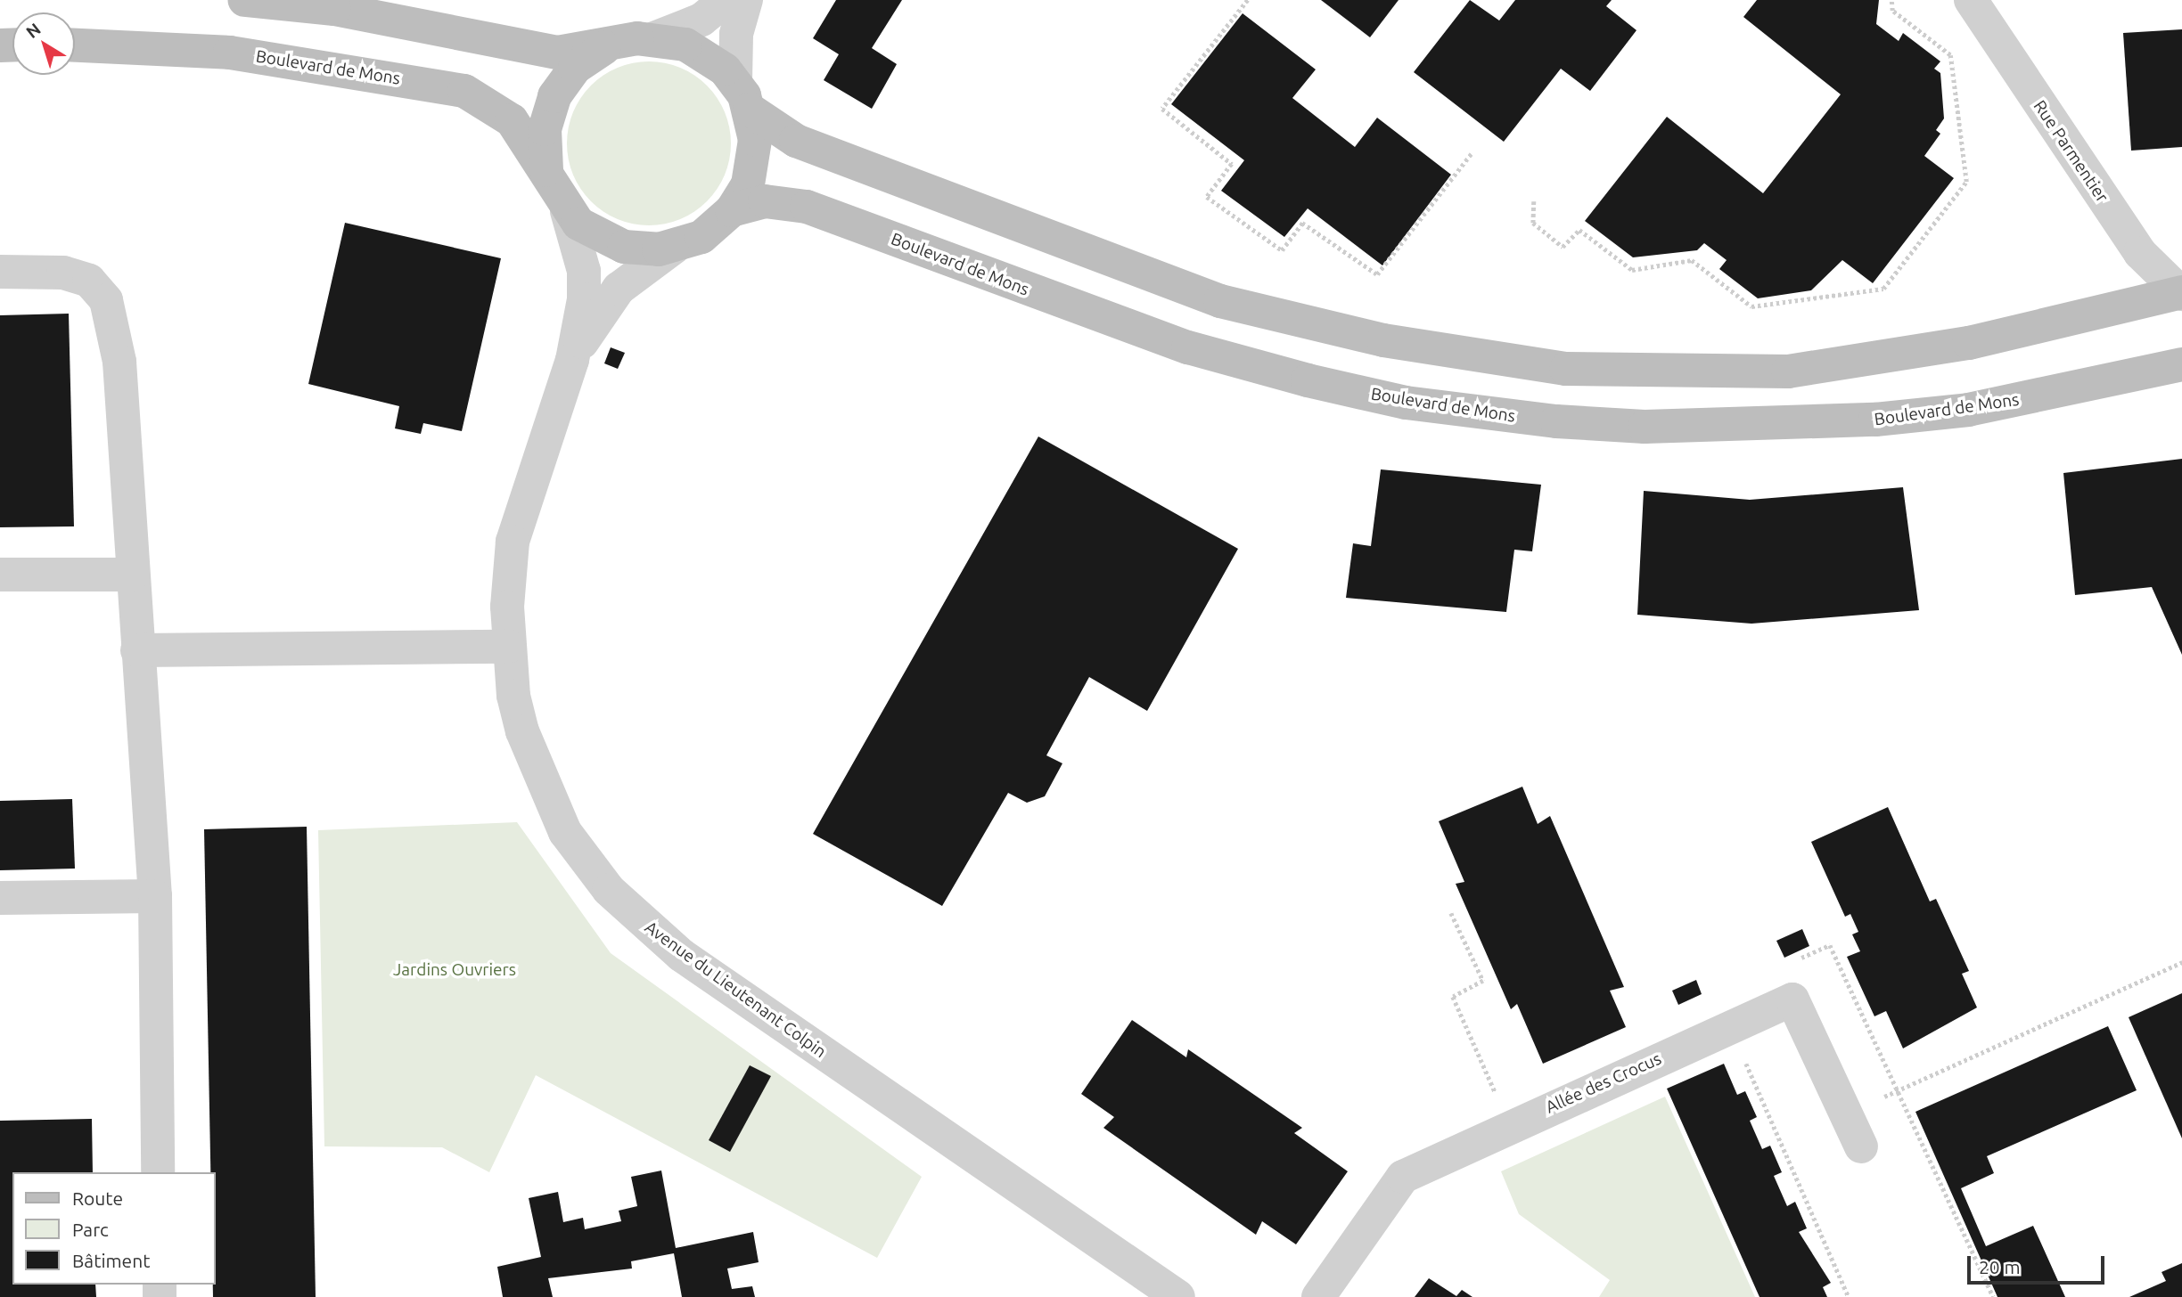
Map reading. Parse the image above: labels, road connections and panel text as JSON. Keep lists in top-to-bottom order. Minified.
{"streets":{"main road":["Boulevard de Mons"],"street":["Rue Parmentier","Avenue du Lieutenant Colpin","Allée des Crocus"]},"crossings":[["Boulevard de Mons","Rue Parmentier"],["Boulevard de Mons","Avenue du Lieutenant Colpin"]],"parks":["Jardins Ouvriers"],"legend":["Route","Parc","Bâtiment"],"scale_bar":"20 m","north":"top left"}
